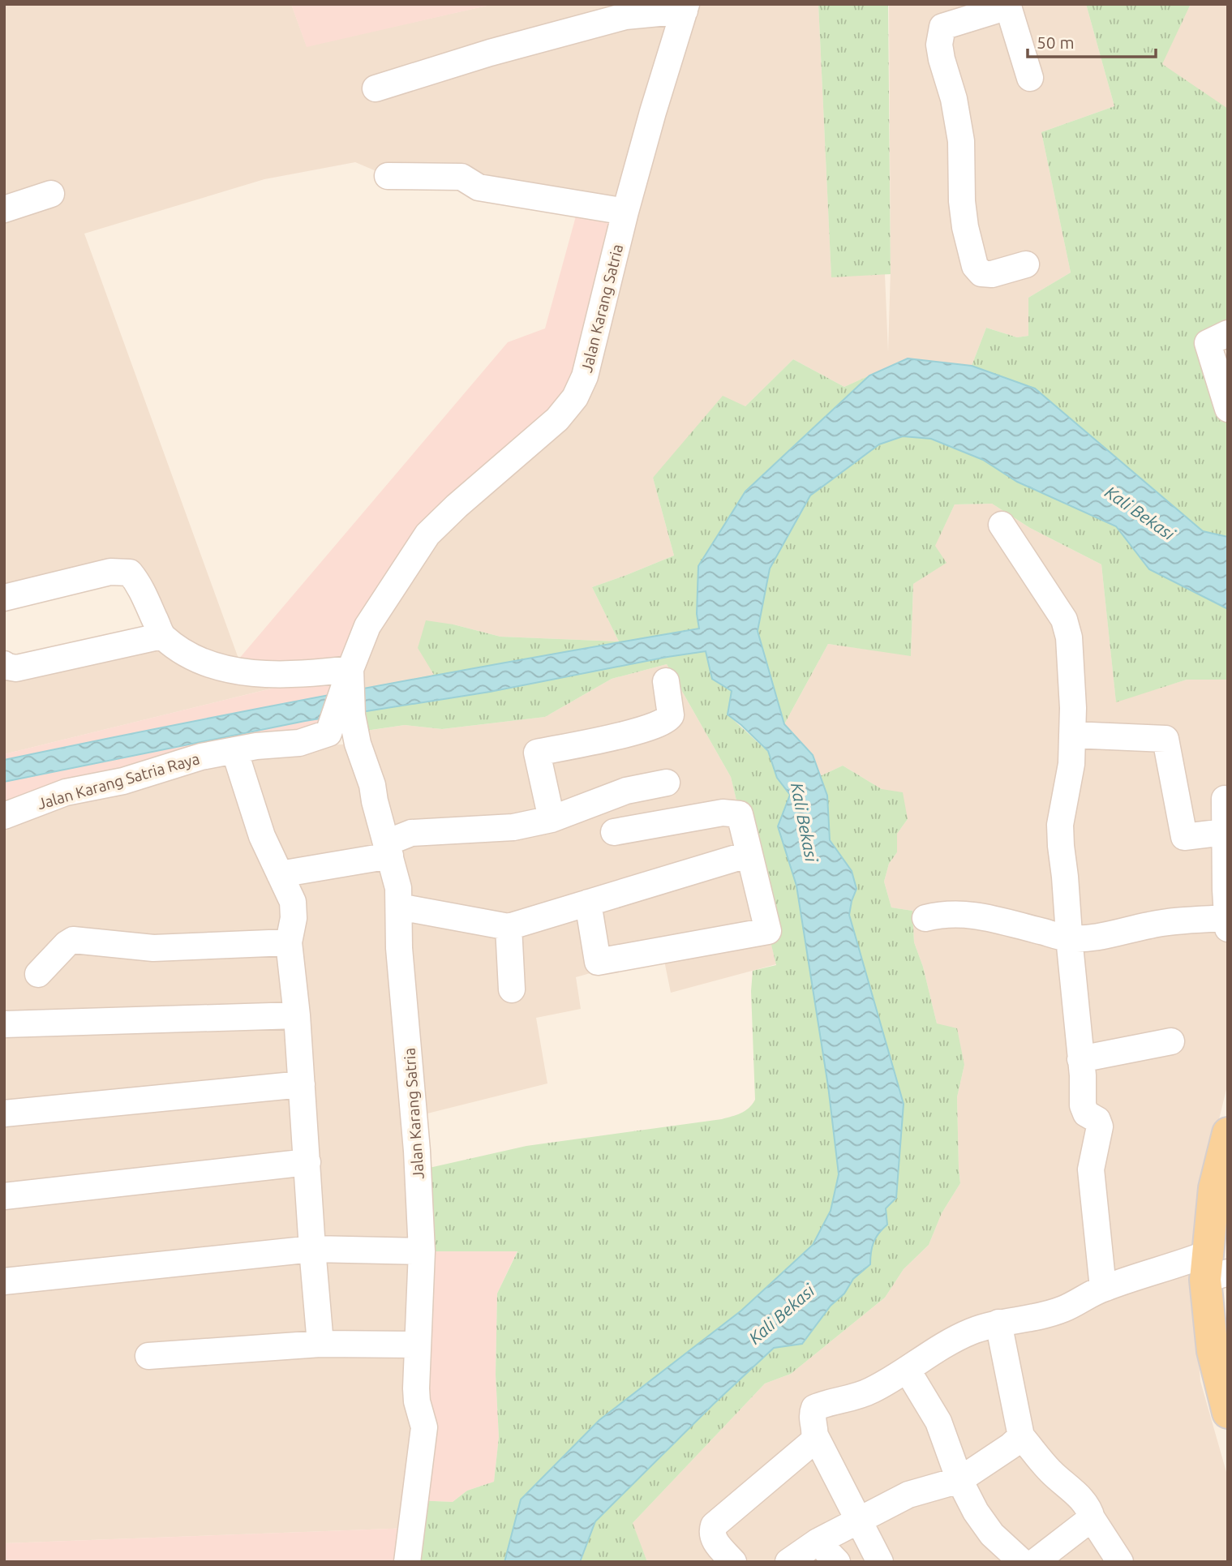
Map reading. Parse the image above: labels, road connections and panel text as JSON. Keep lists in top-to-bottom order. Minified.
{"streets":{"street":["Jalan Karang Satria","Jalan Karang Satria Raya"]},"water":["Kali Bekasi"],"scale_bar":"50 m"}
